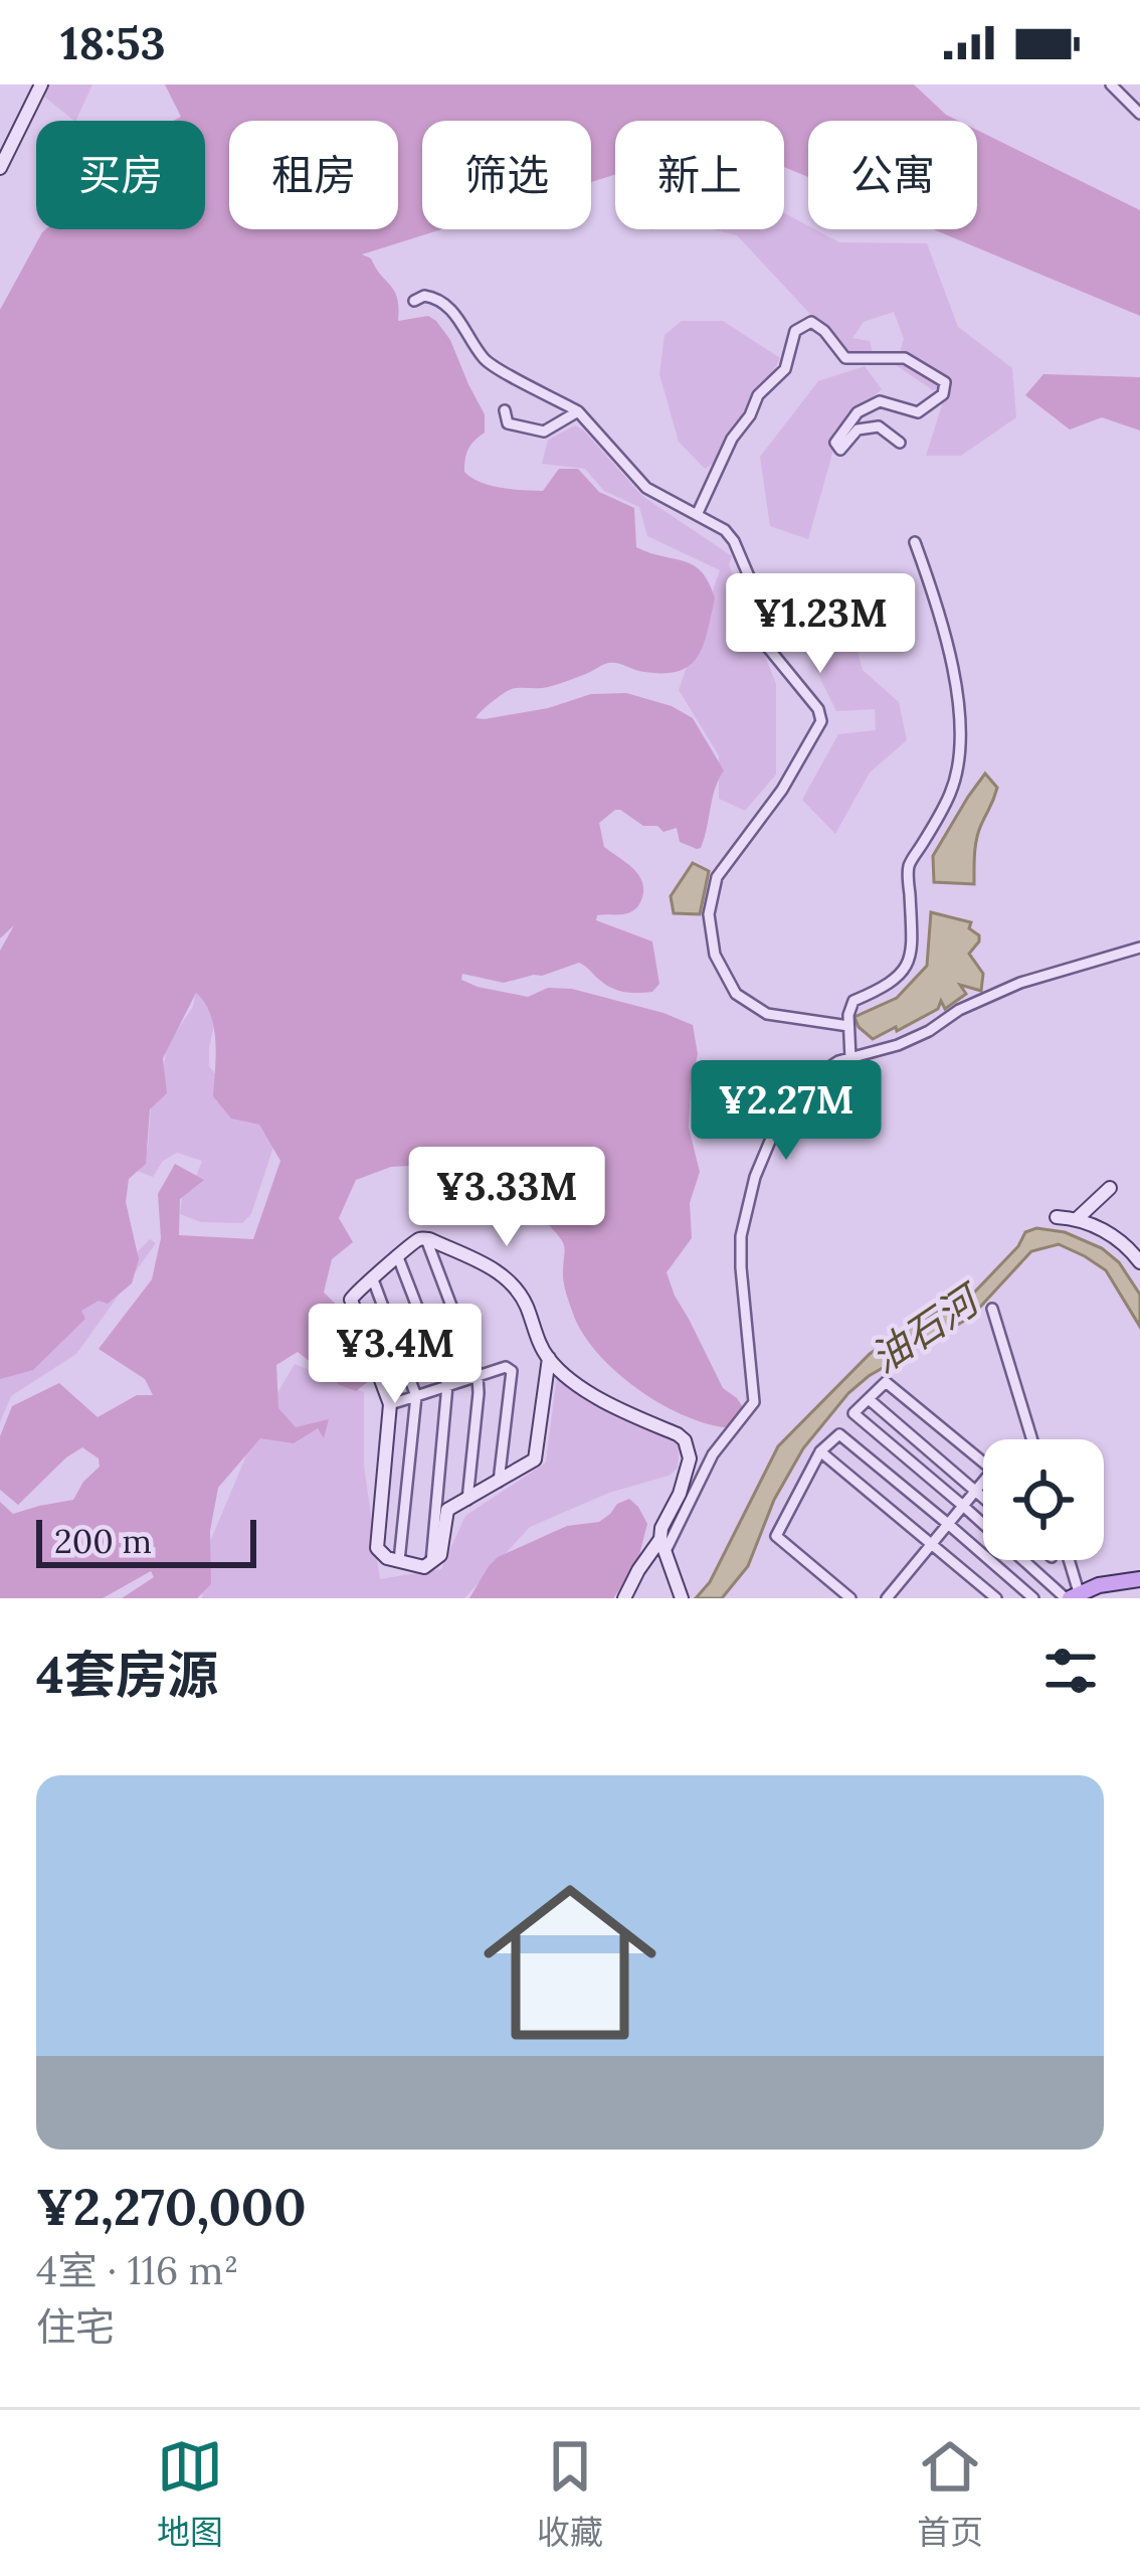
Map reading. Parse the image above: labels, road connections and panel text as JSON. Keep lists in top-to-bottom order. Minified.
{"water":["油石河"],"scale_bar":"200 m","page":{"status":"18:53","chip":["买房","租房","筛选","新上","公寓"],"price":["¥1.23M","¥2.27M","¥3.33M","¥3.4M"],"scale":"200 m","heading":"4套房源","list":[{"name":"¥2,270,000","note":"4室 · 116 m² · 住宅"}],"tabs":["地图","收藏","首页"]}}
